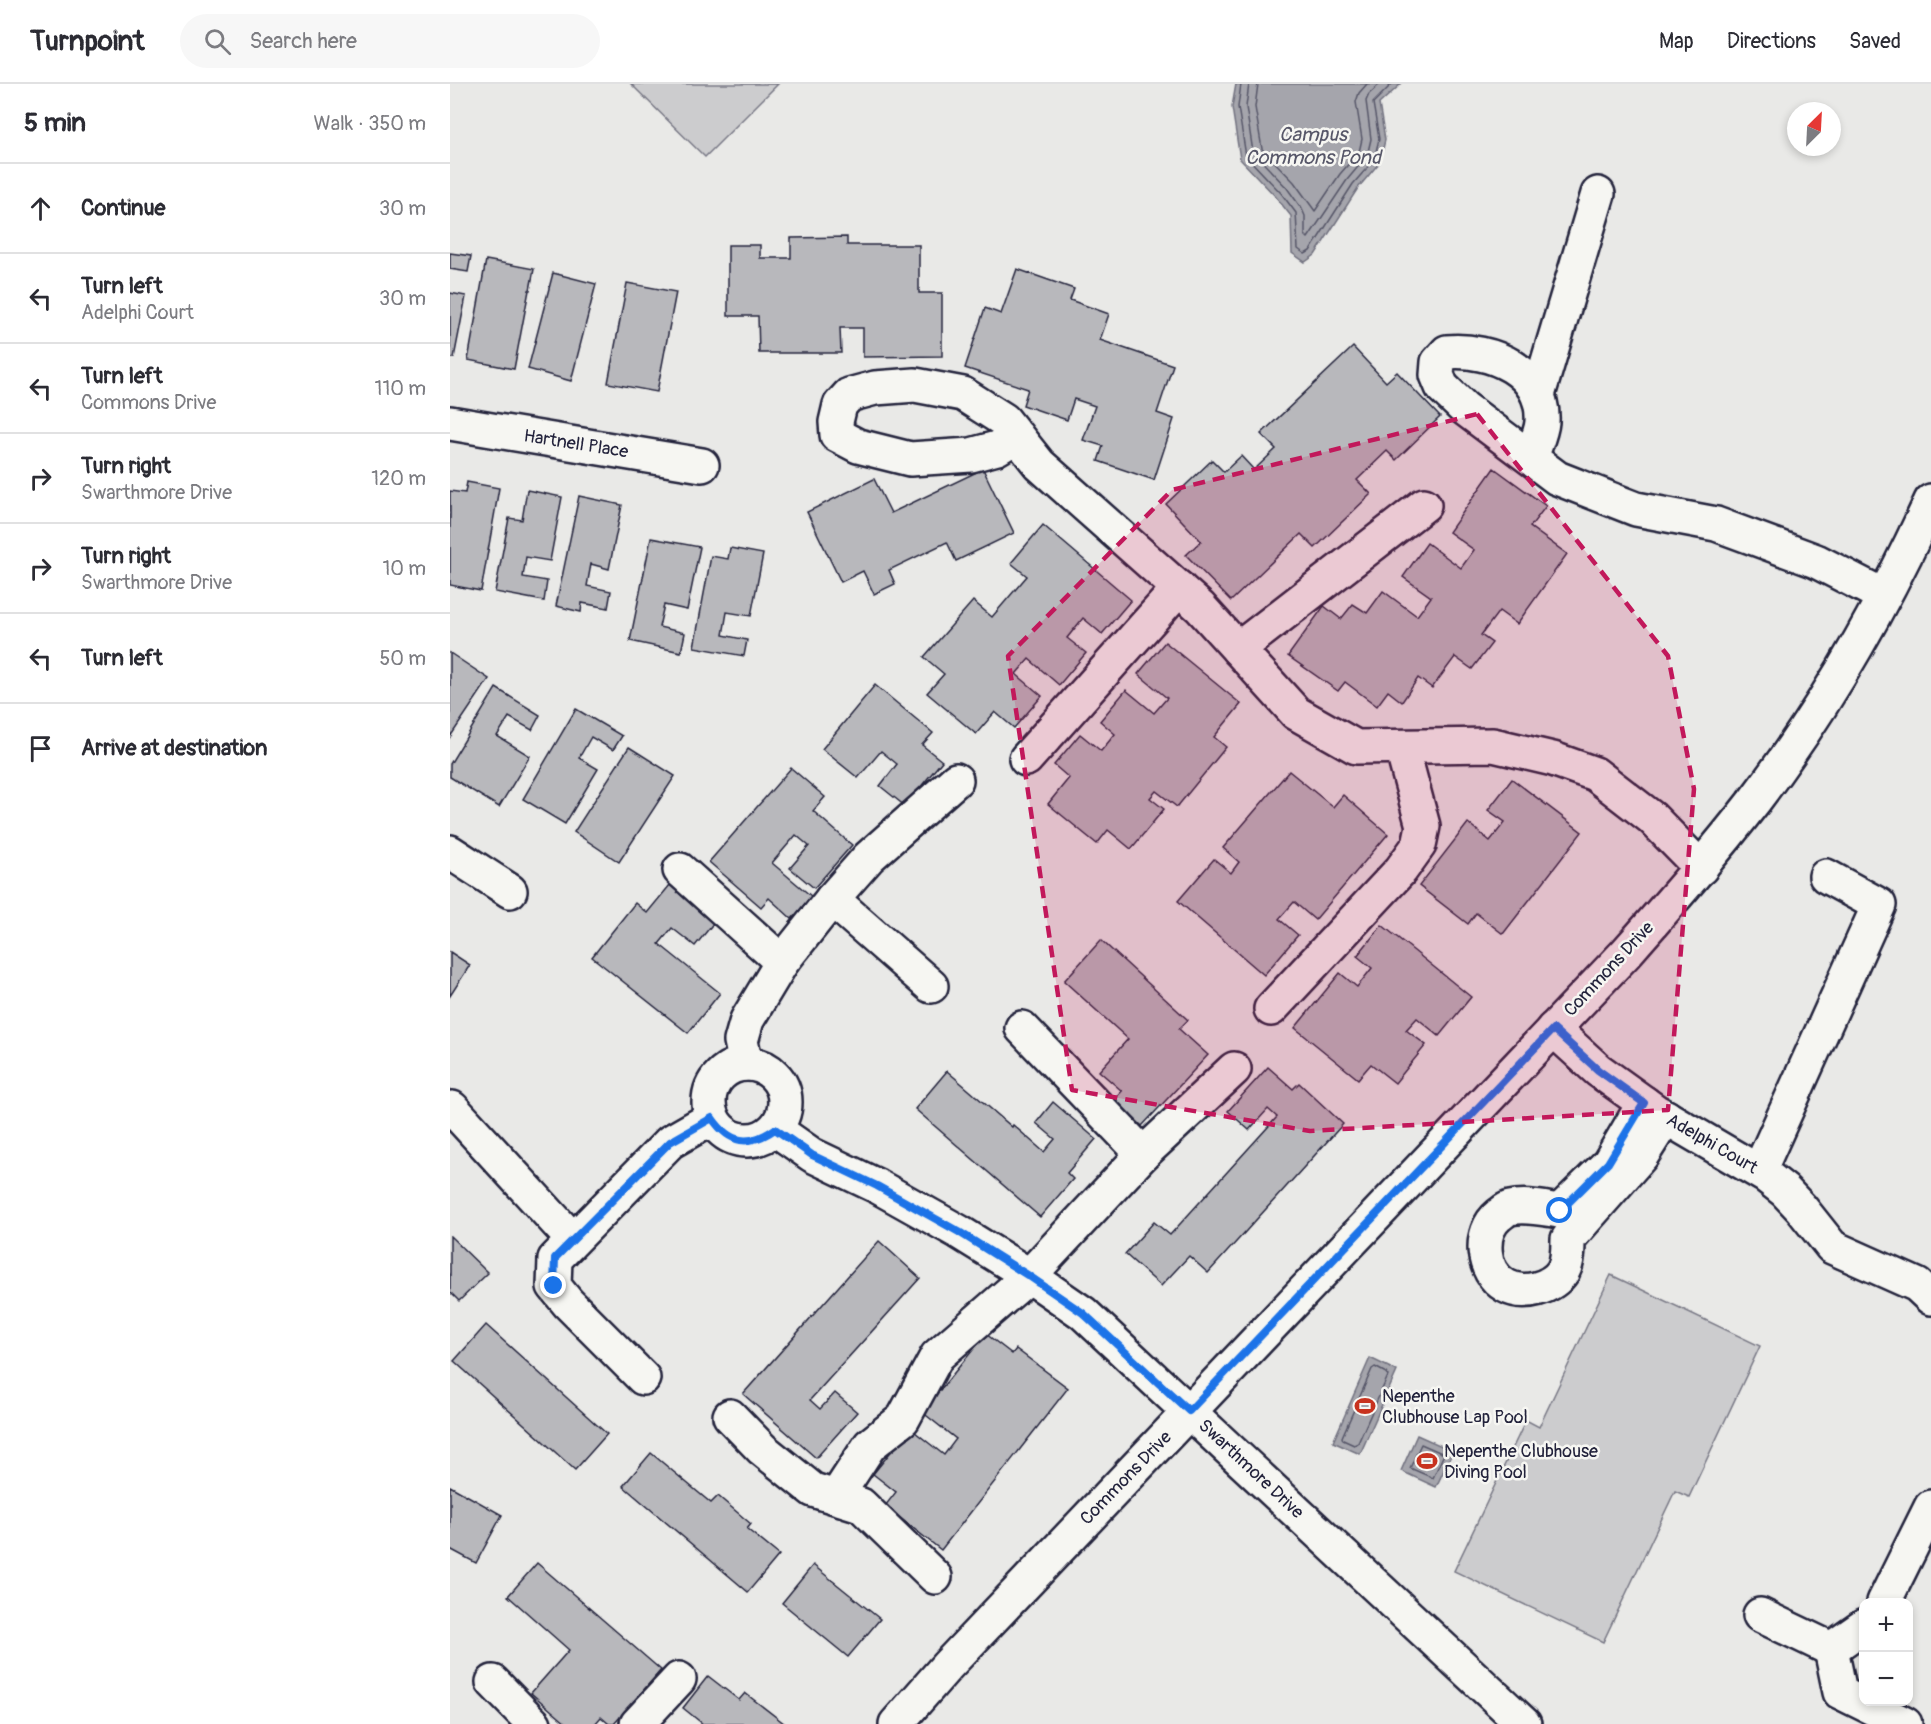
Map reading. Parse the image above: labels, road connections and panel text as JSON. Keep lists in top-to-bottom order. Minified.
{"streets":{"street":["Hartnell Place","Commons Drive","Adelphi Court","Swarthmore Drive"]},"crossings":[["Commons Drive","Adelphi Court"],["Commons Drive","Swarthmore Drive"]],"water":["Campus Commons Pond"],"places":{"sports":["Nepenthe Clubhouse Lap Pool","Nepenthe Clubhouse Diving Pool"]},"north":"top right","page":{"header":"Turnpoint","search":"Search here","nav":["Map","Directions","Saved"],"heading":["5 min","Walk · 350 m"],"list":[["Continue","30 m"],["Turn left","Adelphi Court","30 m"],["Turn left","Commons Drive","110 m"],["Turn right","Swarthmore Drive","120 m"],["Turn right","Swarthmore Drive","10 m"],["Turn left","50 m"],"Arrive at destination"],"map_buttons":["+","−"]}}
